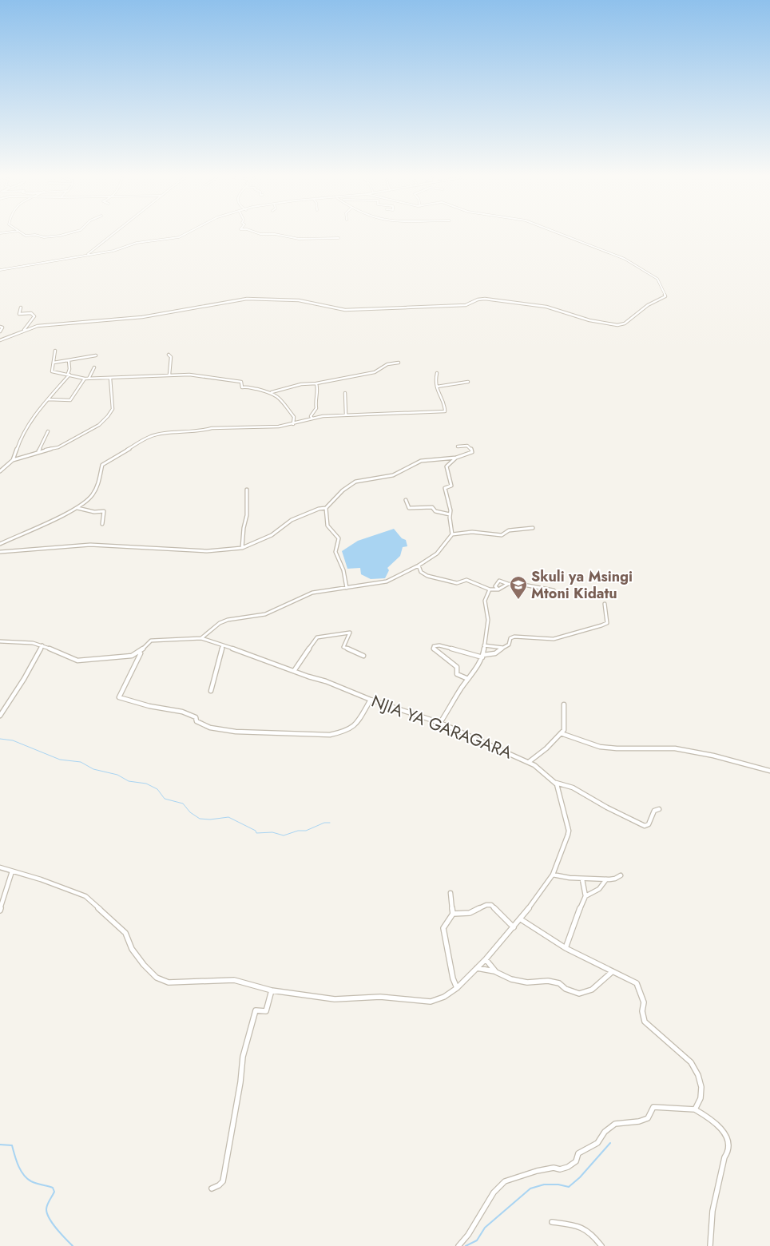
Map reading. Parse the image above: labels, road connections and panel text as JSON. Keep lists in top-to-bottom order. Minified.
{"streets":{"street":["NJIA YA GARAGARA"]},"places":{"school or university":["Skuli ya Msingi Mtoni Kidatu"]}}
